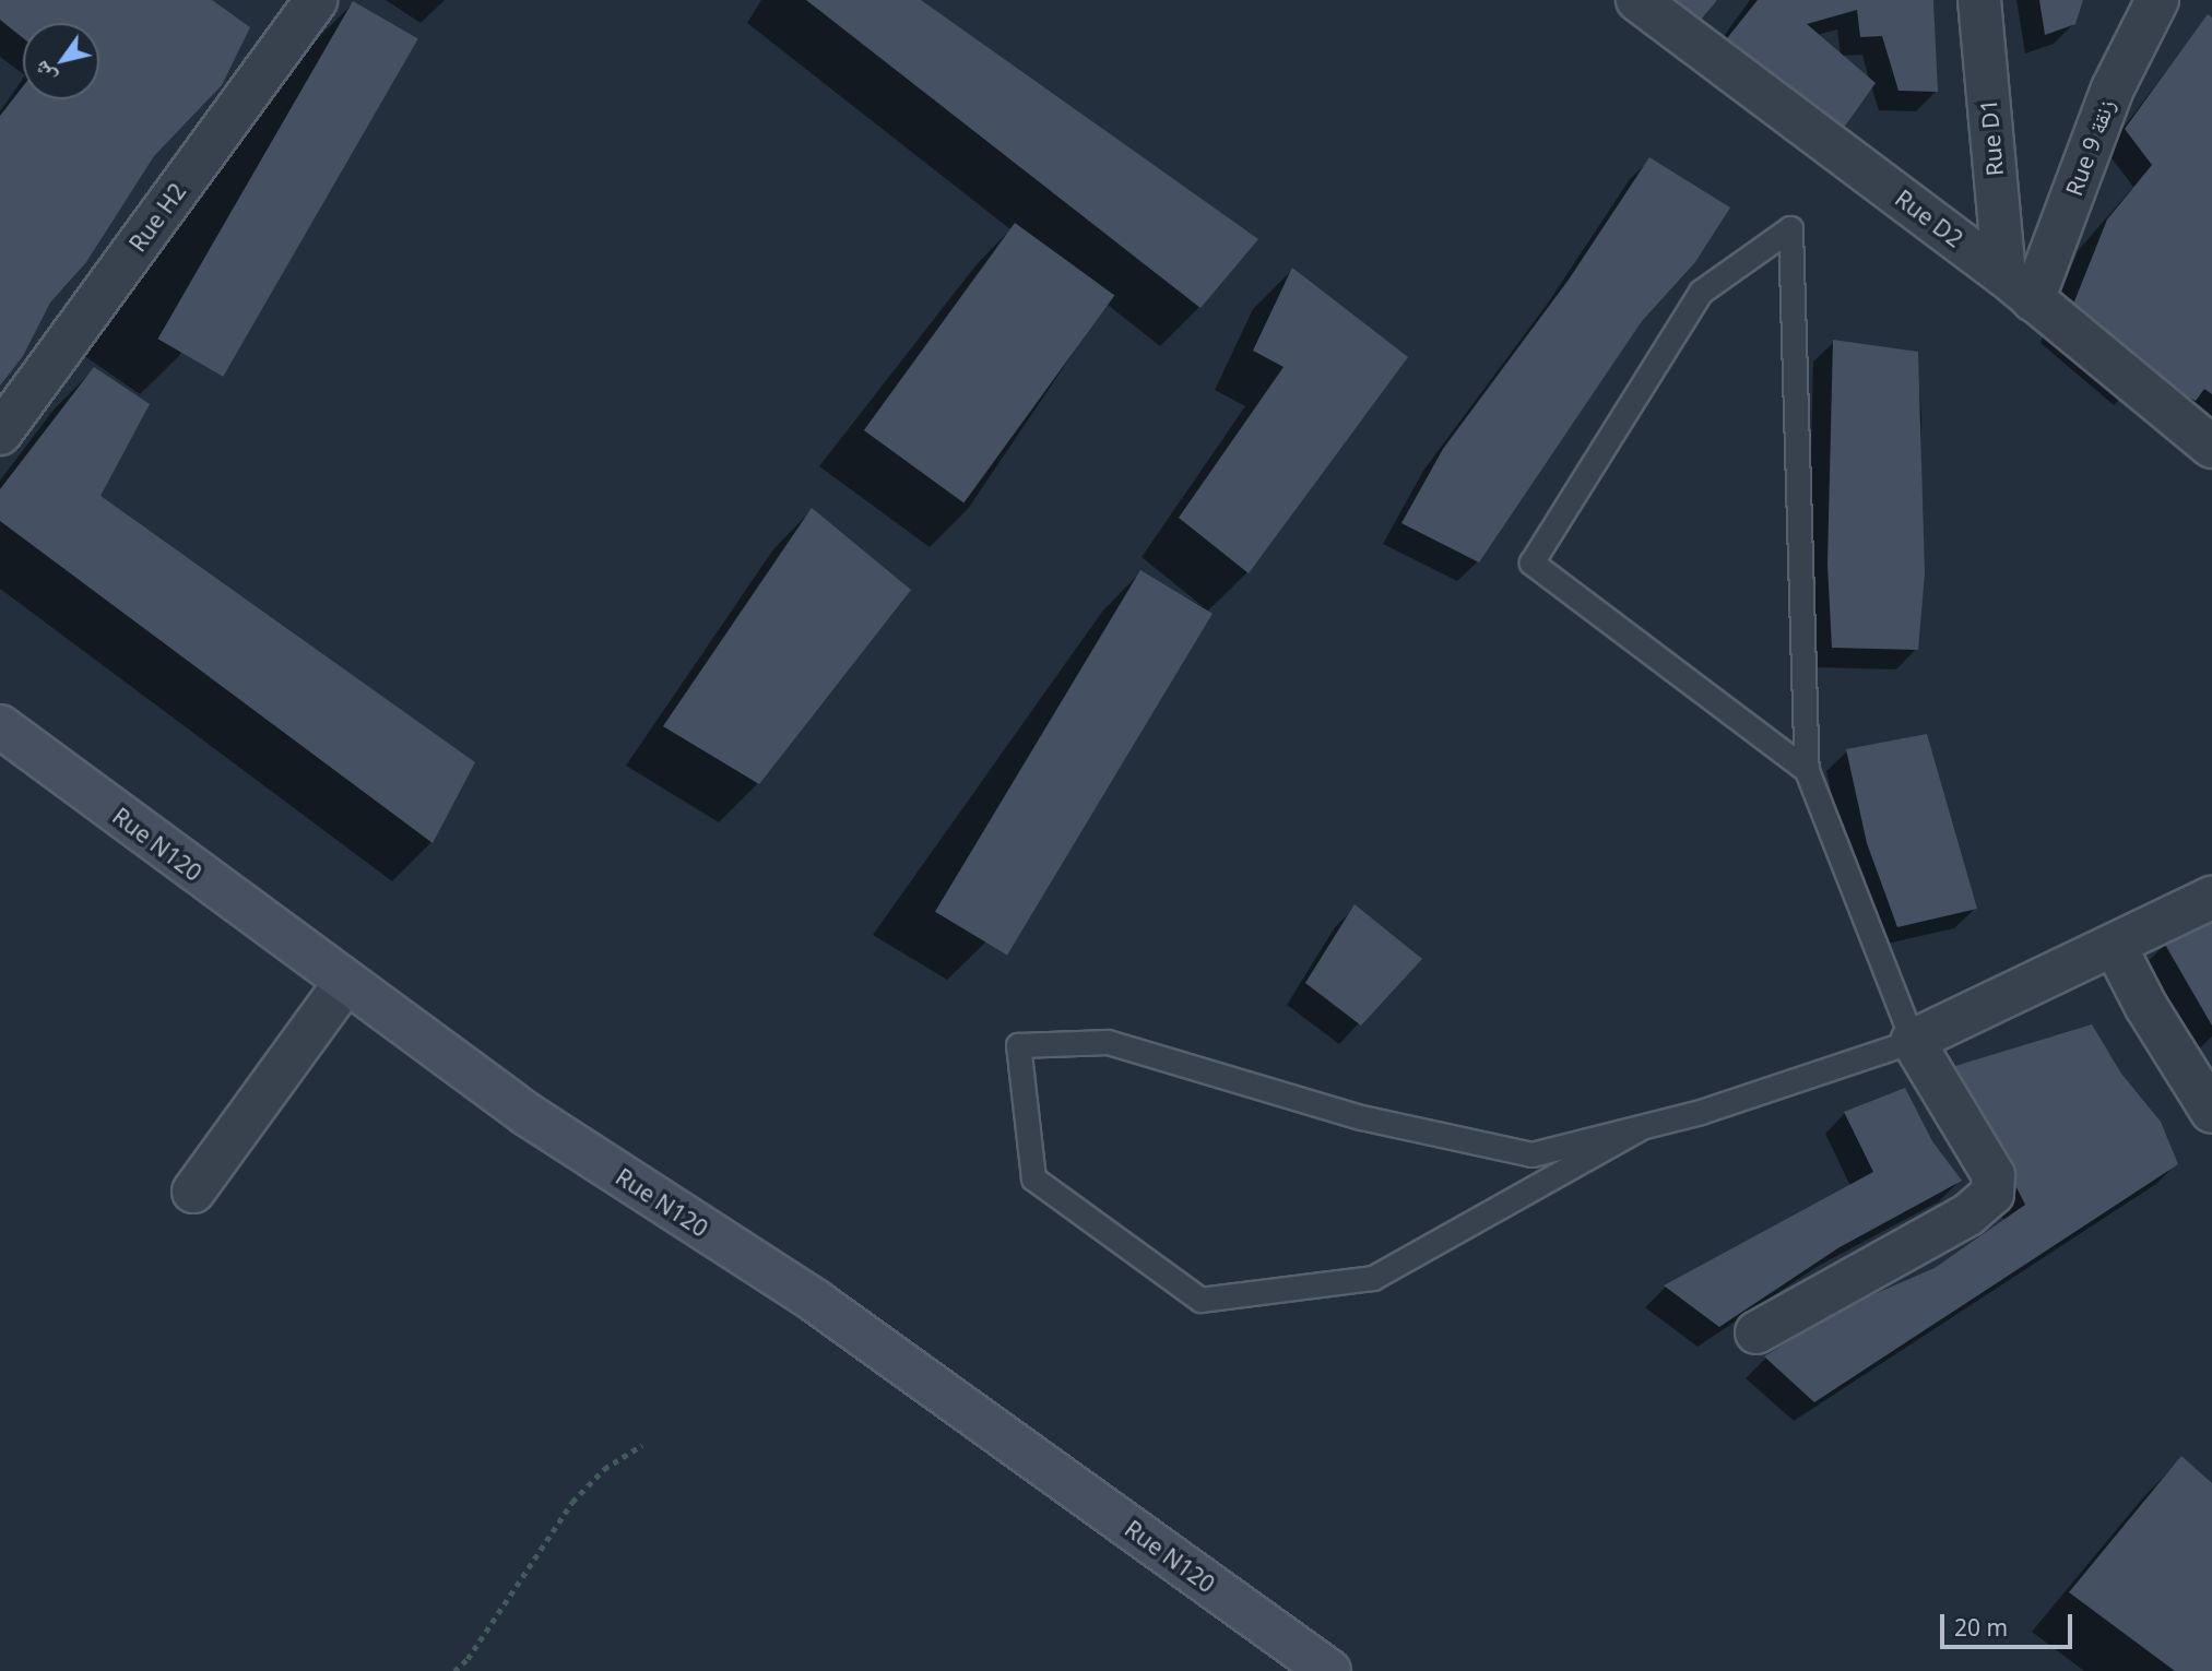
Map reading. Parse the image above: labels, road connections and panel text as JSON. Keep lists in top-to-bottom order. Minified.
{"streets":{"street":["Rue D1","Rue 9 زنقة","Rue H2","Rue D2","Rue N120"]},"crossings":[["Rue D1","Rue 9 زنقة"],["Rue D1","Rue D2"],["Rue 9 زنقة","Rue D2"]],"scale_bar":"20 m","north":"bottom left"}
